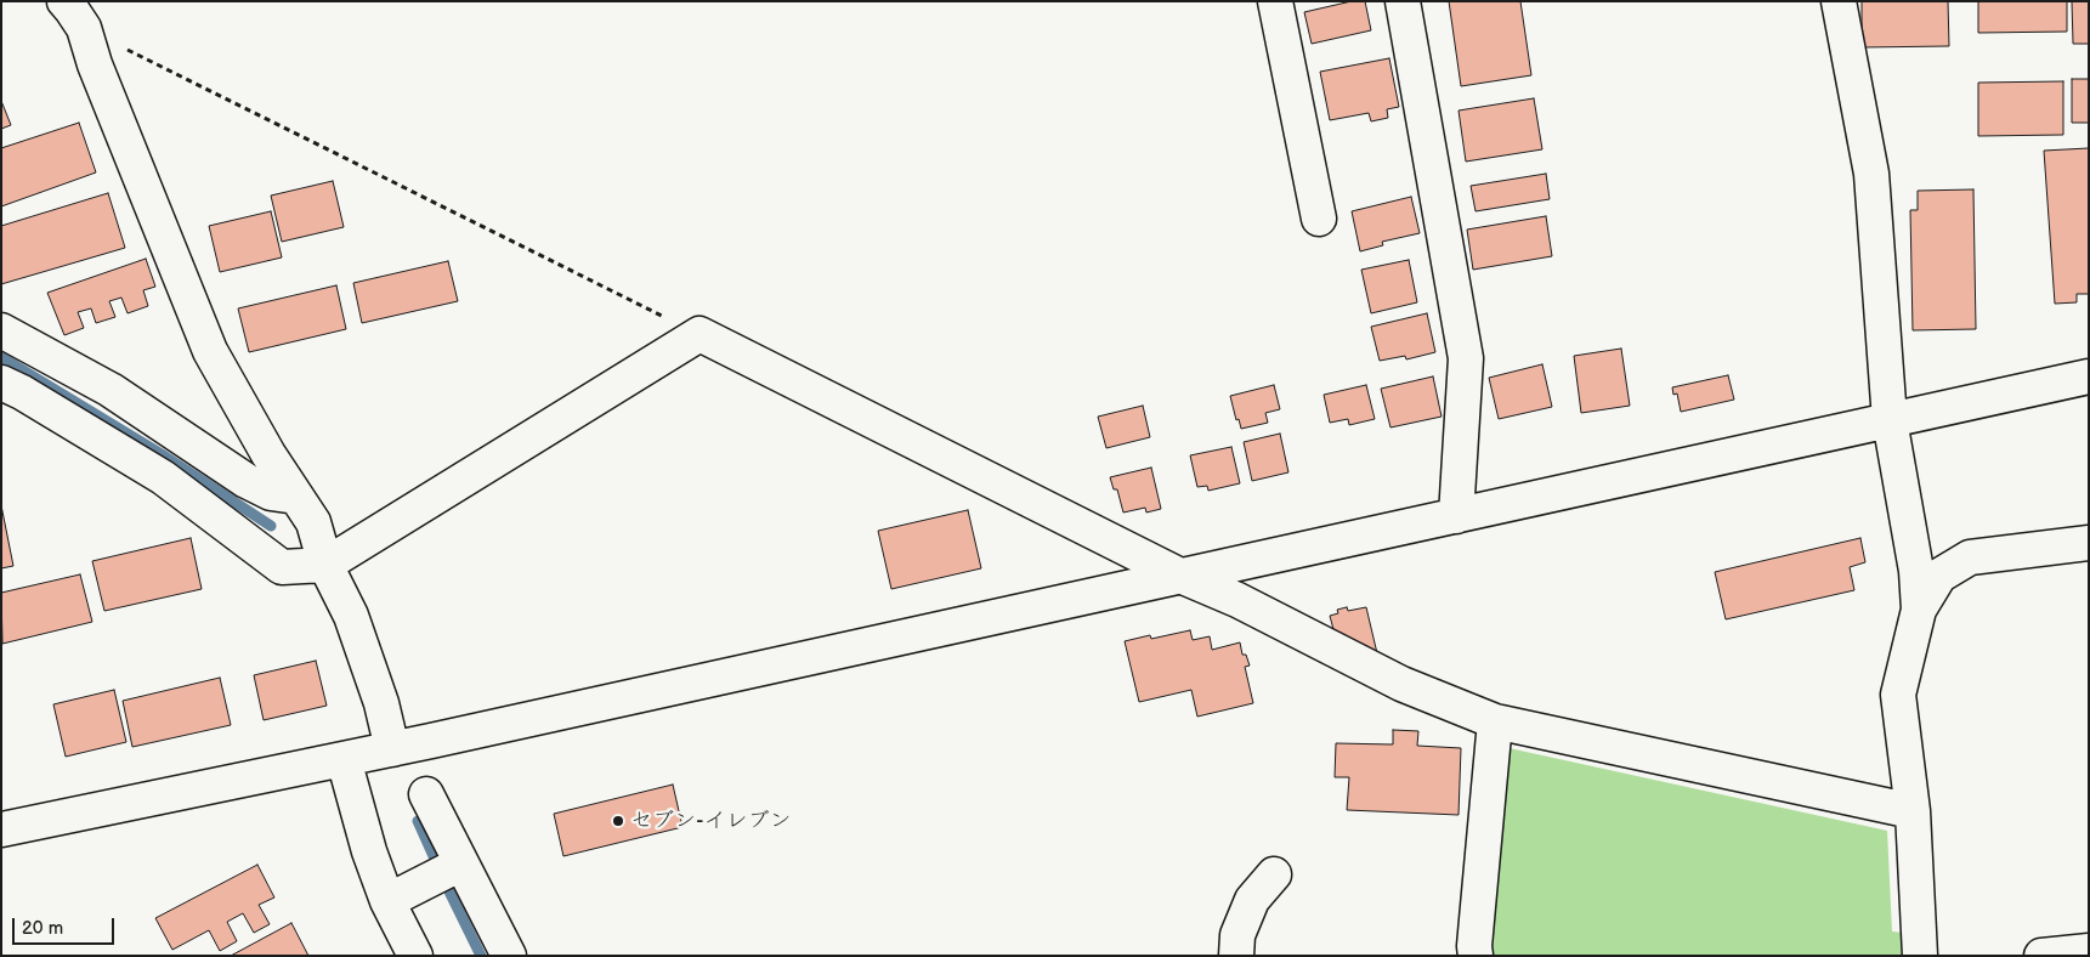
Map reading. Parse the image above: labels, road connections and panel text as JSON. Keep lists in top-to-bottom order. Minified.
{"places":["セブン-イレブン"],"scale_bar":"20 m"}
